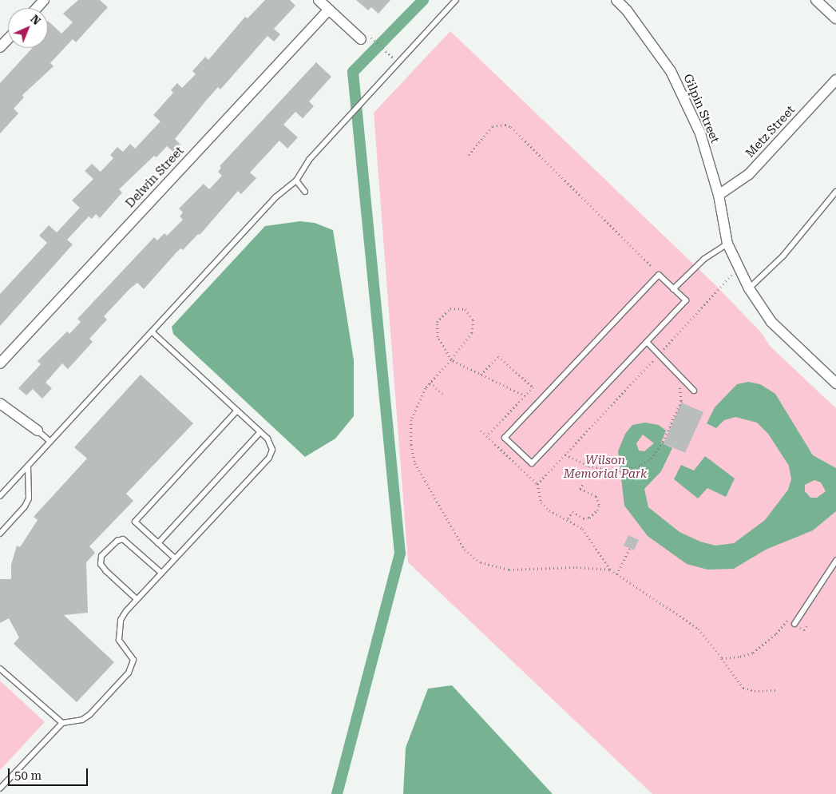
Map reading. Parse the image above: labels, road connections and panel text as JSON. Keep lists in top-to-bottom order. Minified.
{"streets":{"street":["Gilpin Street","Metz Street","Delwin Street"]},"crossings":[["Gilpin Street","Metz Street"]],"parks":["Wilson Memorial Park"],"scale_bar":"50 m","north":"top right"}
